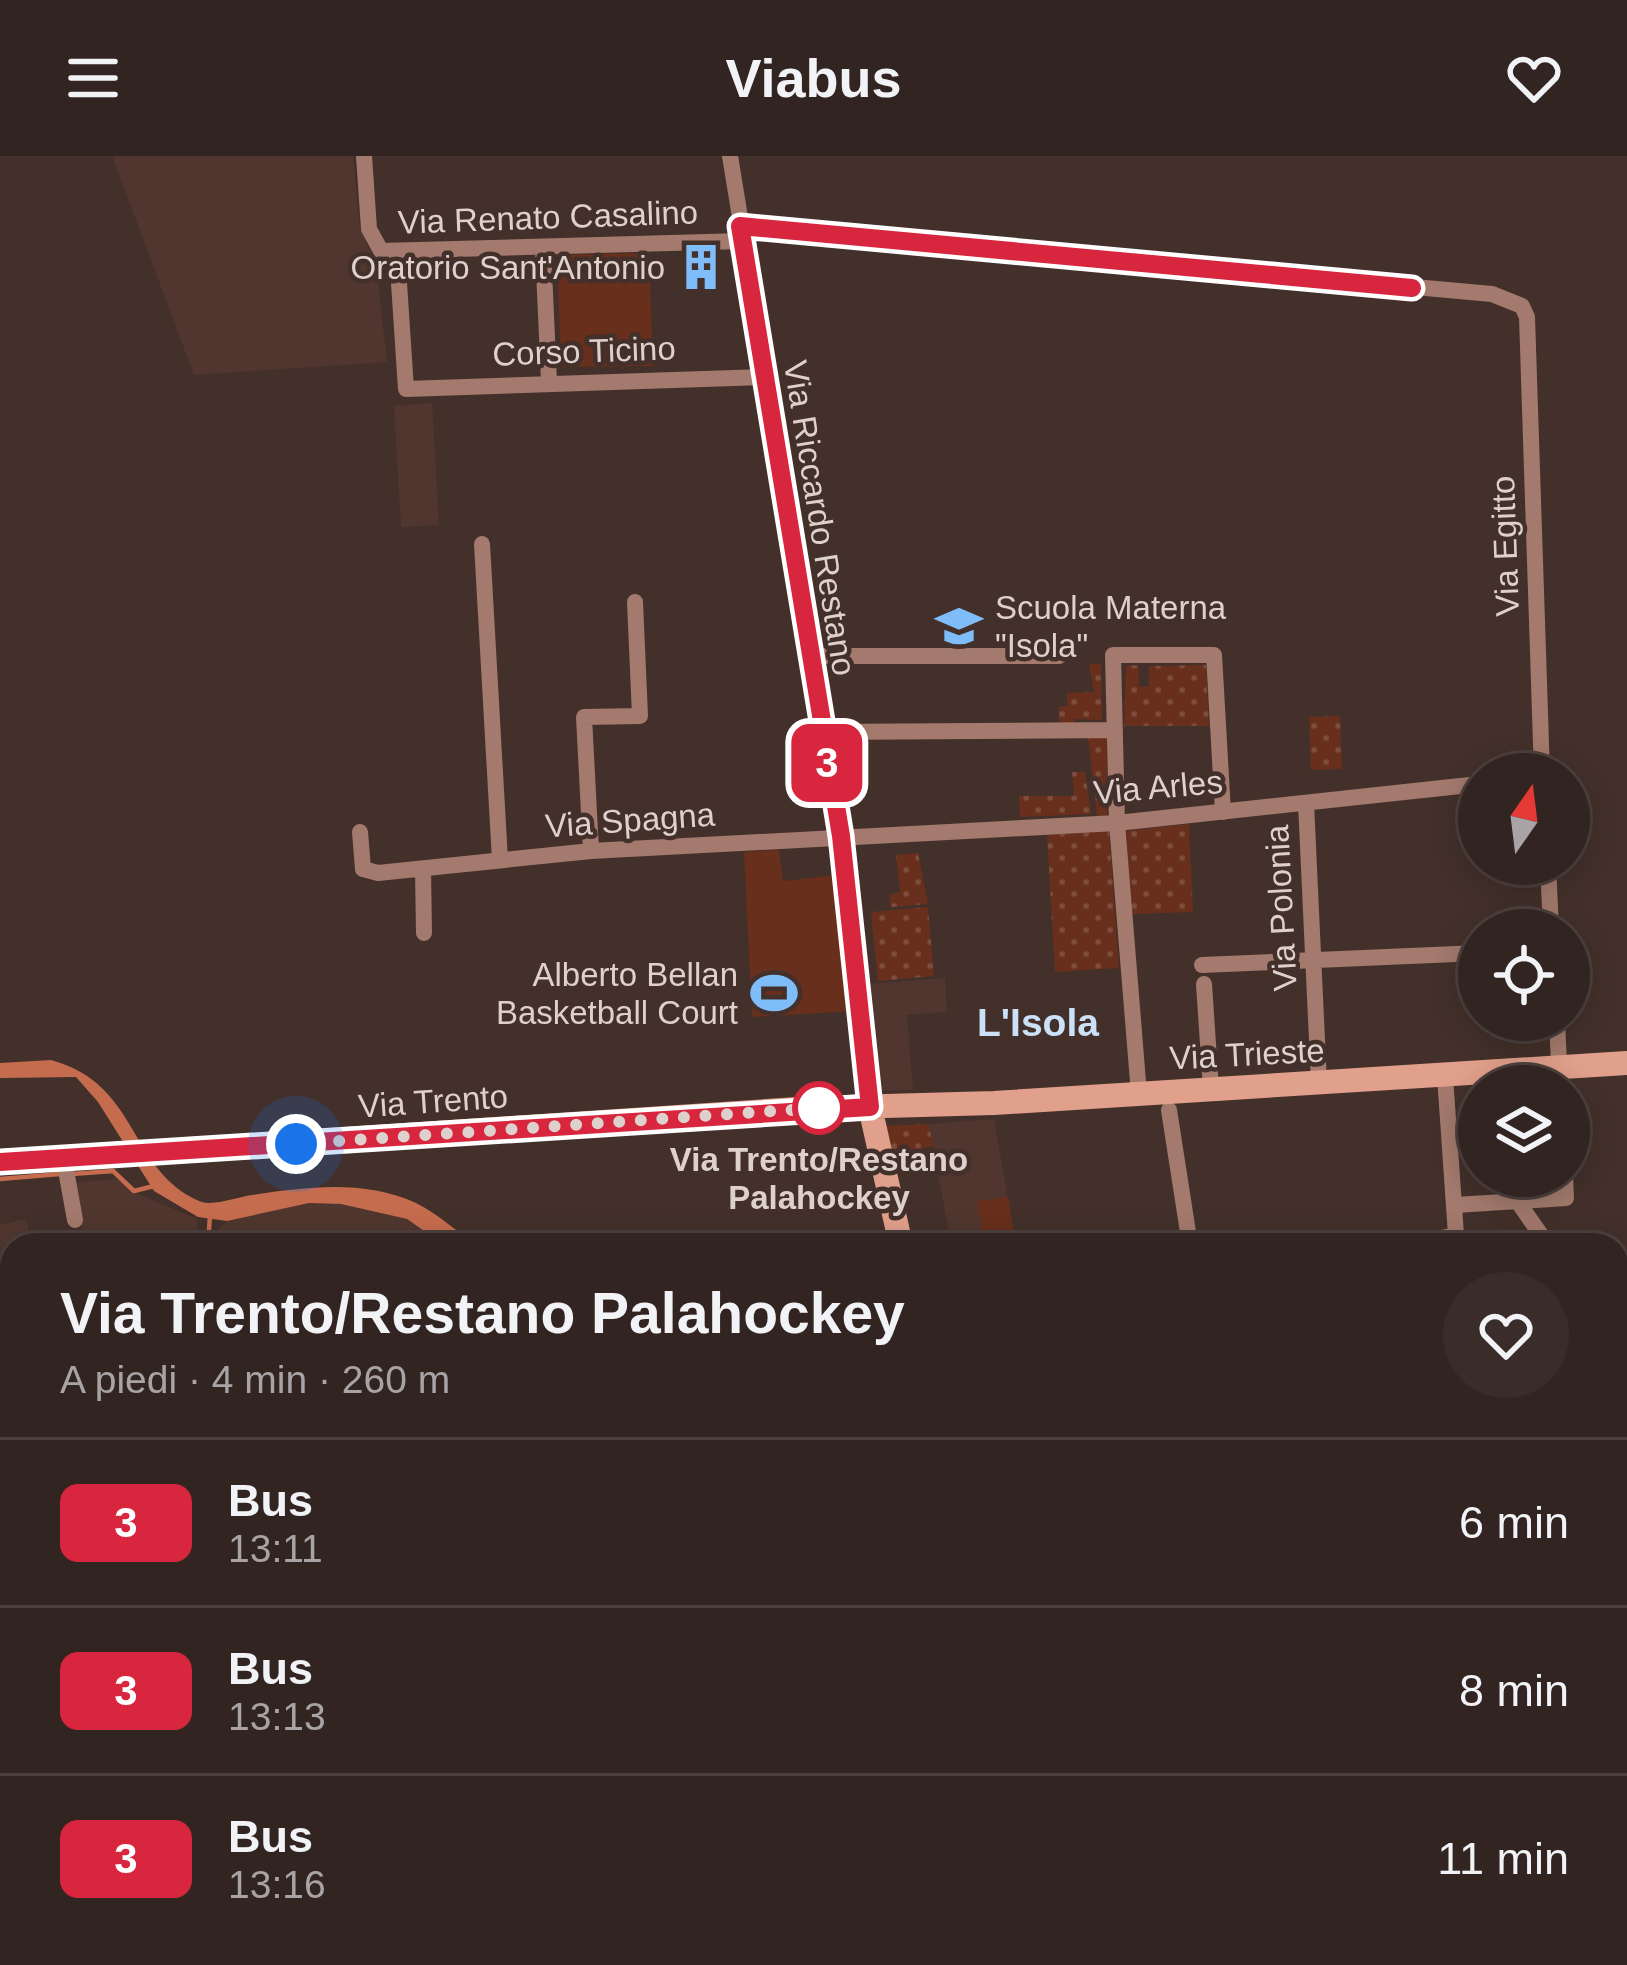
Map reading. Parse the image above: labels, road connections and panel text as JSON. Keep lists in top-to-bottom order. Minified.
{"streets":{"street":["Via Renato Casalino","Corso Ticino","Via Riccardo Restano","Via Egitto","Via Arles","Via Spagna","Via Polonia","Via Trieste","Via Trento"]},"crossings":[["Via Renato Casalino","Corso Ticino"],["Via Renato Casalino","Via Riccardo Restano"],["Via Renato Casalino","Via Egitto"],["Corso Ticino","Via Riccardo Restano"],["Via Riccardo Restano","Via Arles"],["Via Riccardo Restano","Via Spagna"],["Via Riccardo Restano","Via Trieste"],["Via Riccardo Restano","Via Trento"],["Via Arles","Via Spagna"],["Via Arles","Via Polonia"],["Via Polonia","Via Trieste"],["Via Trieste","Via Trento"]],"districts":["L'Isola"],"places":{"building":["Oratorio Sant'Antonio"],"school or university":["Scuola Materna \"Isola\""],"sports":["Alberto Bellan Basketball Court"],"other":["Via Trento/Restano Palahockey"]},"lines":["bus line 3"],"north":"top","page":{"header":"Viabus","on_map":"3","heading":["Via Trento/Restano Palahockey","A piedi · 4 min · 260 m"],"list":[{"mark":"3","name":"Bus","note":"13:11","value":"6 min"},{"mark":"3","name":"Bus","note":"13:13","value":"8 min"},{"mark":"3","name":"Bus","note":"13:16","value":"11 min"}]}}
